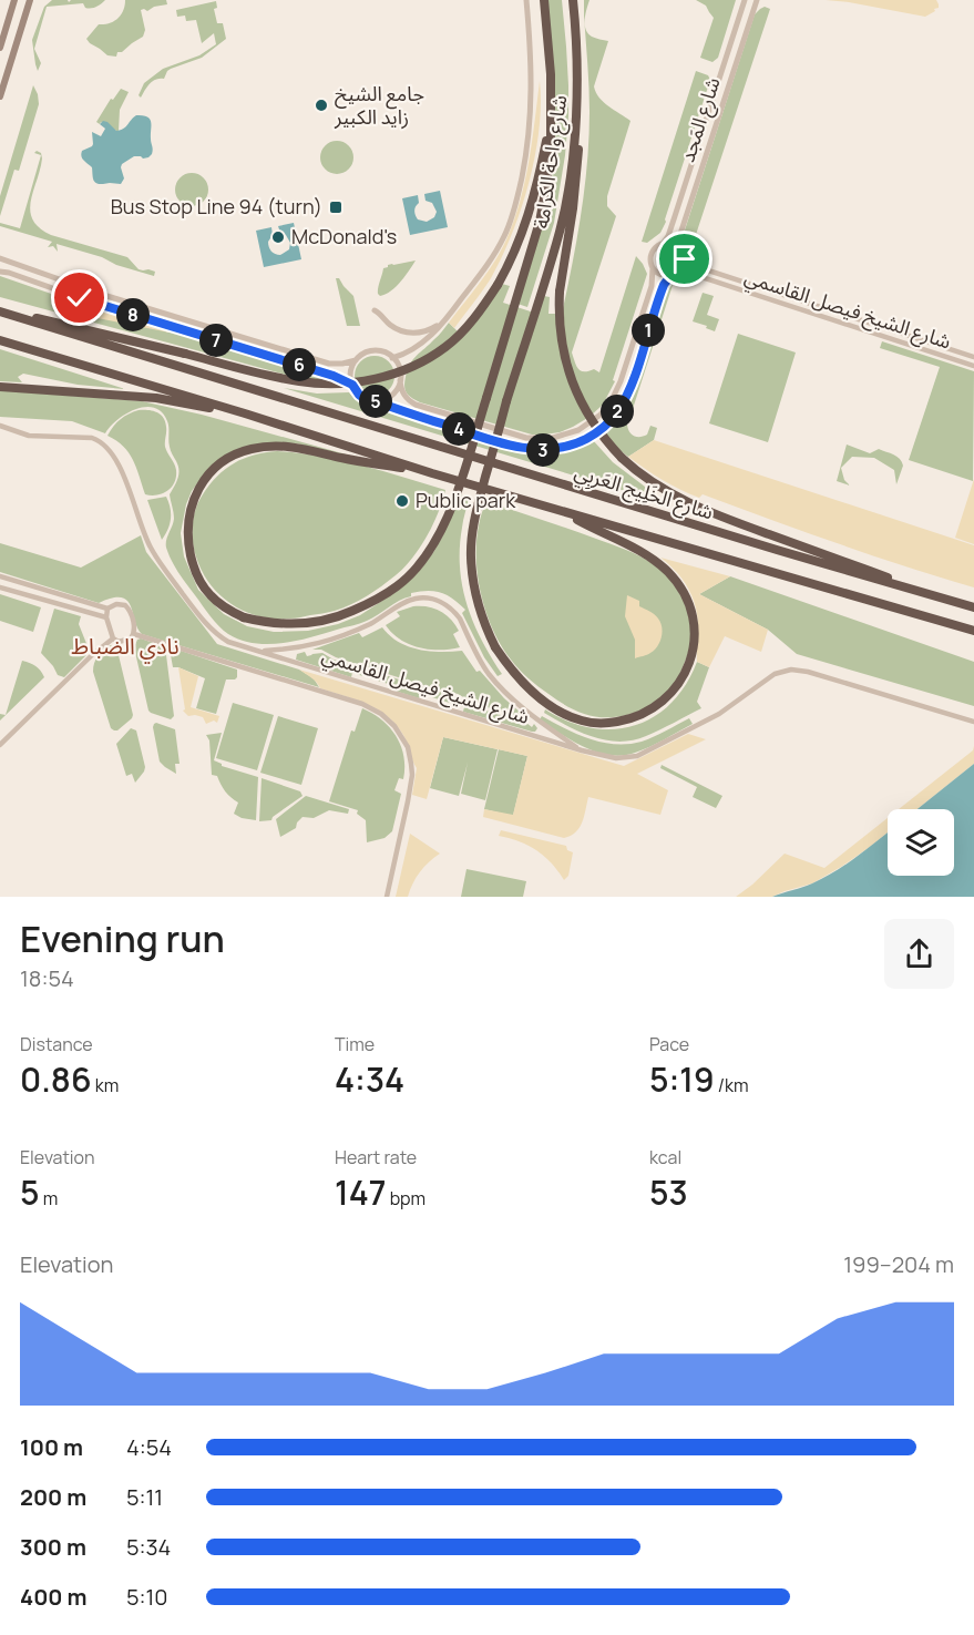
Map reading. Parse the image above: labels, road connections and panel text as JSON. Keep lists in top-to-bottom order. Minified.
{"streets":{"highway":["شارع واحة الكرامة","شارع الخَلِيج العَربِي"],"street":["شارع المَجد","شارع الشيخ فيصل القاسمي"]},"crossings":[["شارع المَجد","شارع الشيخ فيصل القاسمي"],["شارع واحة الكرامة","شارع الخَلِيج العَربِي"]],"districts":["نادي الضباط"],"places":{"other":["جامع الشيخ زايد الكبير","McDonald's","Public park"],"transit":["Bus Stop Line 94 (turn)"]},"page":{"pins":["8","1","7","6","5","2","4","3"],"heading":["Evening run","18:54"],"stats":[["Distance","0.86 km"],["Time","4:34"],["Pace","5:19 /km"],["Elevation","5 m"],["Heart rate","147 bpm"],["kcal","53"]],"chart":["Elevation","199–204 m"],"list":[{"name":"100 m","note":"4:54"},{"name":"200 m","note":"5:11"},{"name":"300 m","note":"5:34"},{"name":"400 m","note":"5:10"}]}}
